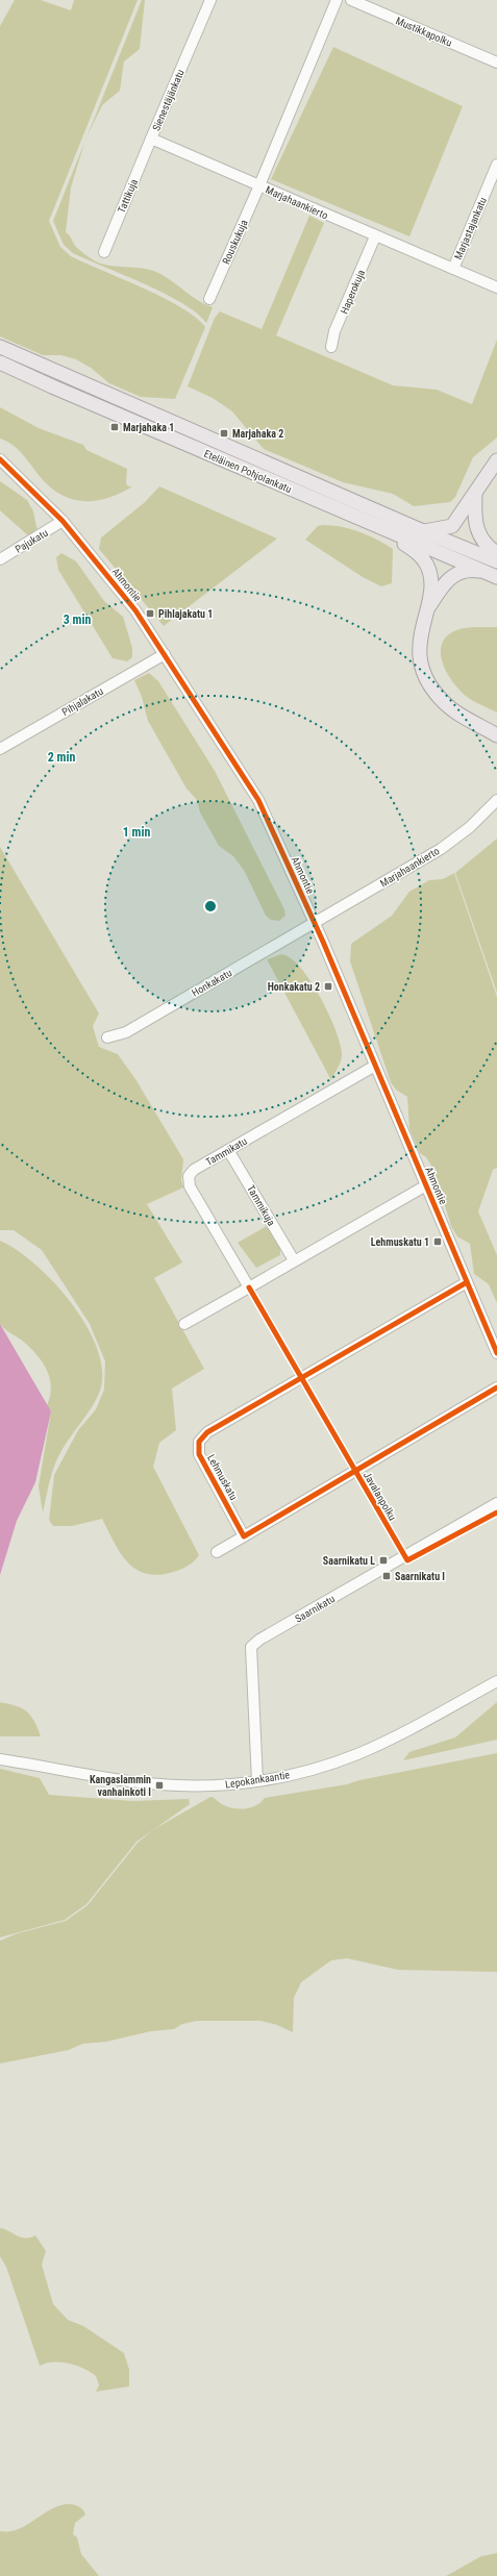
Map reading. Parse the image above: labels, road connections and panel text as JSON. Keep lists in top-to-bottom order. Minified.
{"streets":{"main road":["Eteläinen Pohjolankatu"],"street":["Mustikkapolku","Sienestäjänkatu","Tattikuja","Marjahaankierto","Marjastajankatu","Rouskukuja","Haperokuja","Pajukatu","Ahmontie","Pihjalakatu","Honkakatu","Tammikatu","Tammikuja","Lehmuskatu","Saarnikatu","Lepokankaantie"],"cycle path":["Javalanpolku"]},"crossings":[["Sienestäjänkatu","Tattikuja"],["Sienestäjänkatu","Marjahaankierto"],["Sienestäjänkatu","Rouskukuja"],["Marjahaankierto","Marjastajankatu"],["Marjahaankierto","Rouskukuja"],["Marjahaankierto","Haperokuja"],["Marjahaankierto","Ahmontie"],["Marjahaankierto","Honkakatu"],["Pajukatu","Ahmontie"],["Ahmontie","Pihjalakatu"],["Ahmontie","Honkakatu"],["Ahmontie","Tammikatu"],["Ahmontie","Lehmuskatu"],["Tammikatu","Tammikuja"],["Saarnikatu","Lepokankaantie"]],"places":{"transit":["Marjahaka 1","Marjahaka 2","Pihlajakatu 1","Honkakatu 2","Lehmuskatu 1","Saarnikatu L","Saarnikatu I","Kangaslammin vanhainkoti I"]},"rings":["3 min","2 min","1 min"]}
